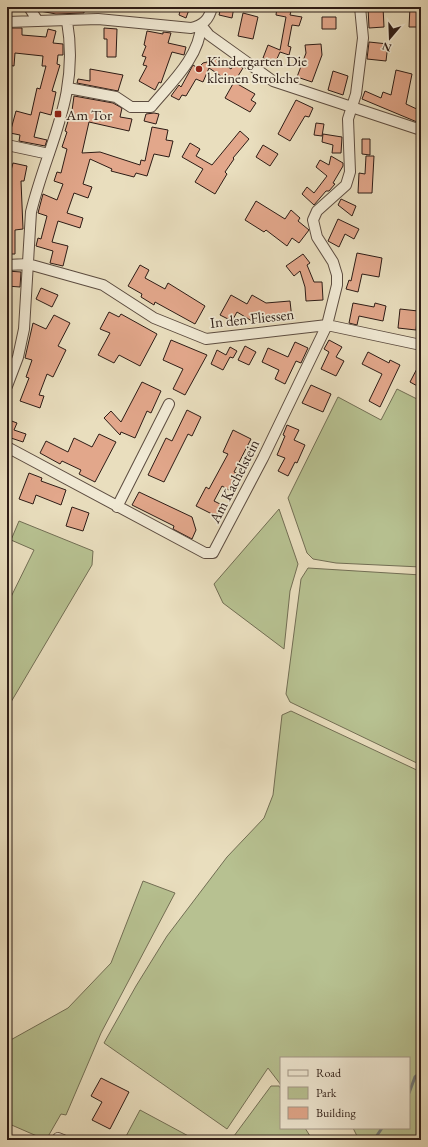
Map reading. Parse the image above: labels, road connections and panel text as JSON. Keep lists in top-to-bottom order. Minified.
{"streets":{"street":["In den Fliessen","Am Kachelstein"]},"crossings":[["In den Fliessen","Am Kachelstein"]],"places":{"other":["Kindergarten Die kleinen Strolche"],"transit":["Am Tor"]},"legend":["Road","Park","Building"],"north":"bottom"}
